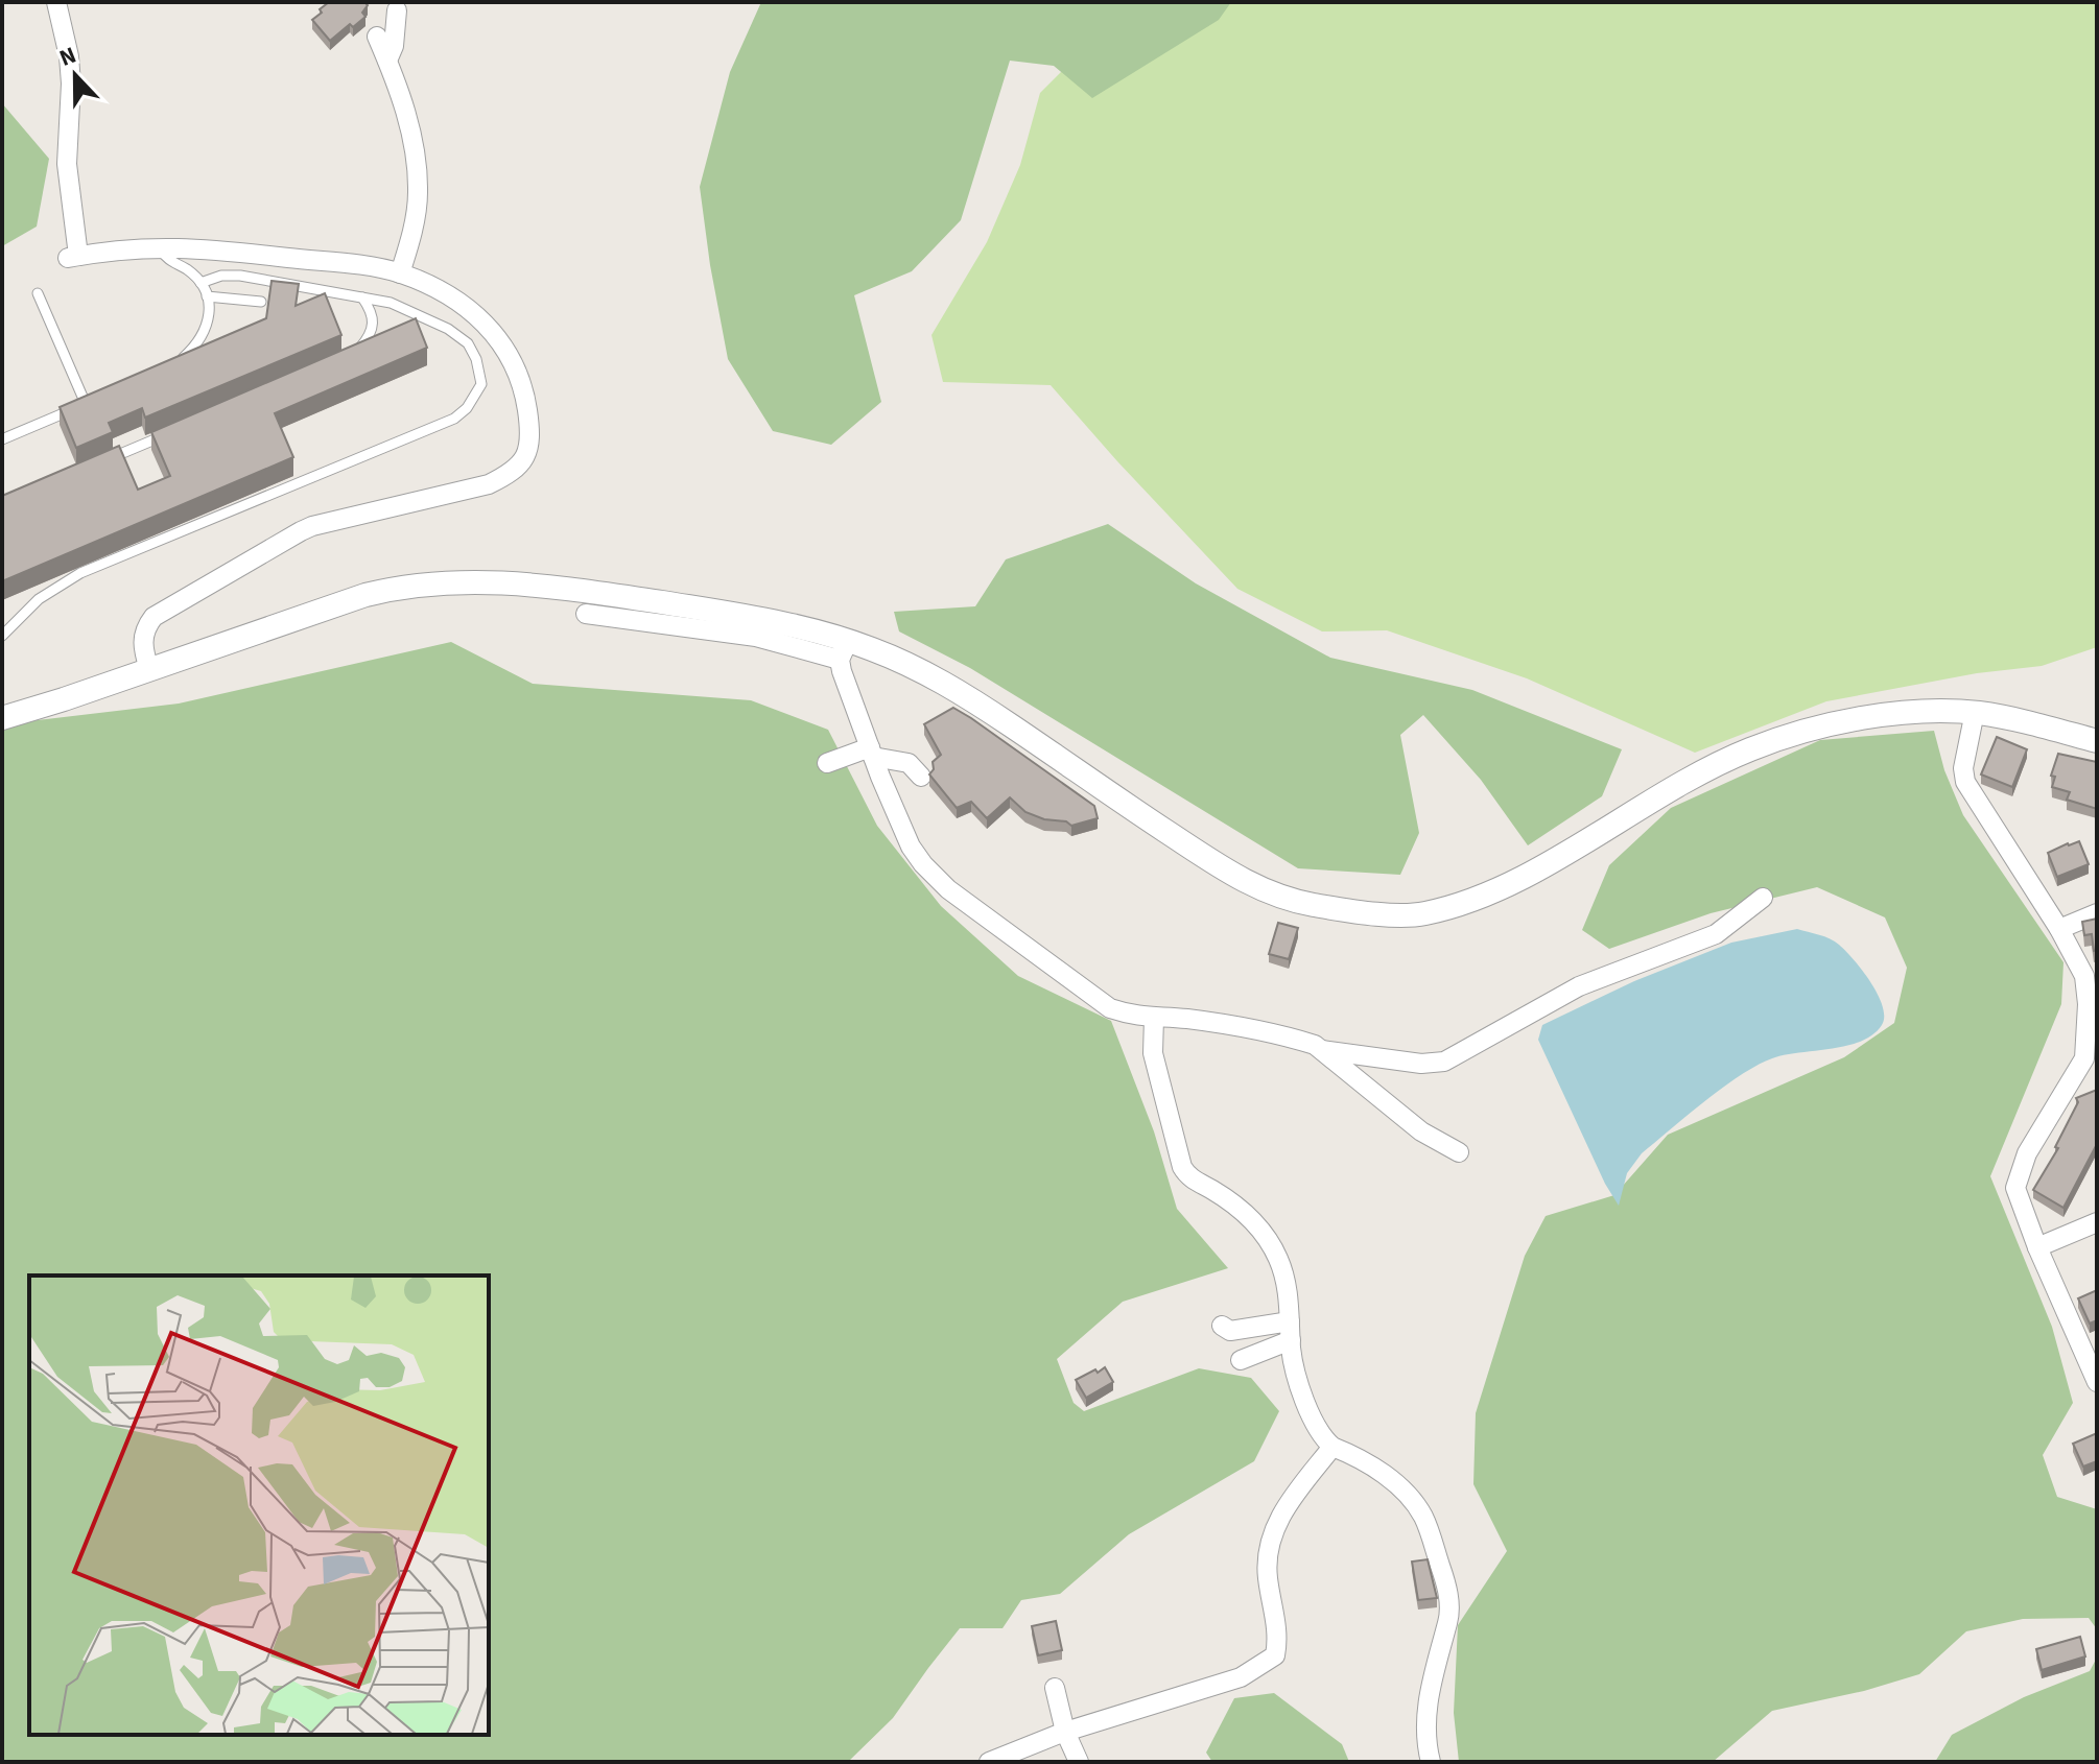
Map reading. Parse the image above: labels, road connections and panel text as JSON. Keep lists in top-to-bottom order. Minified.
{"north":"top"}
